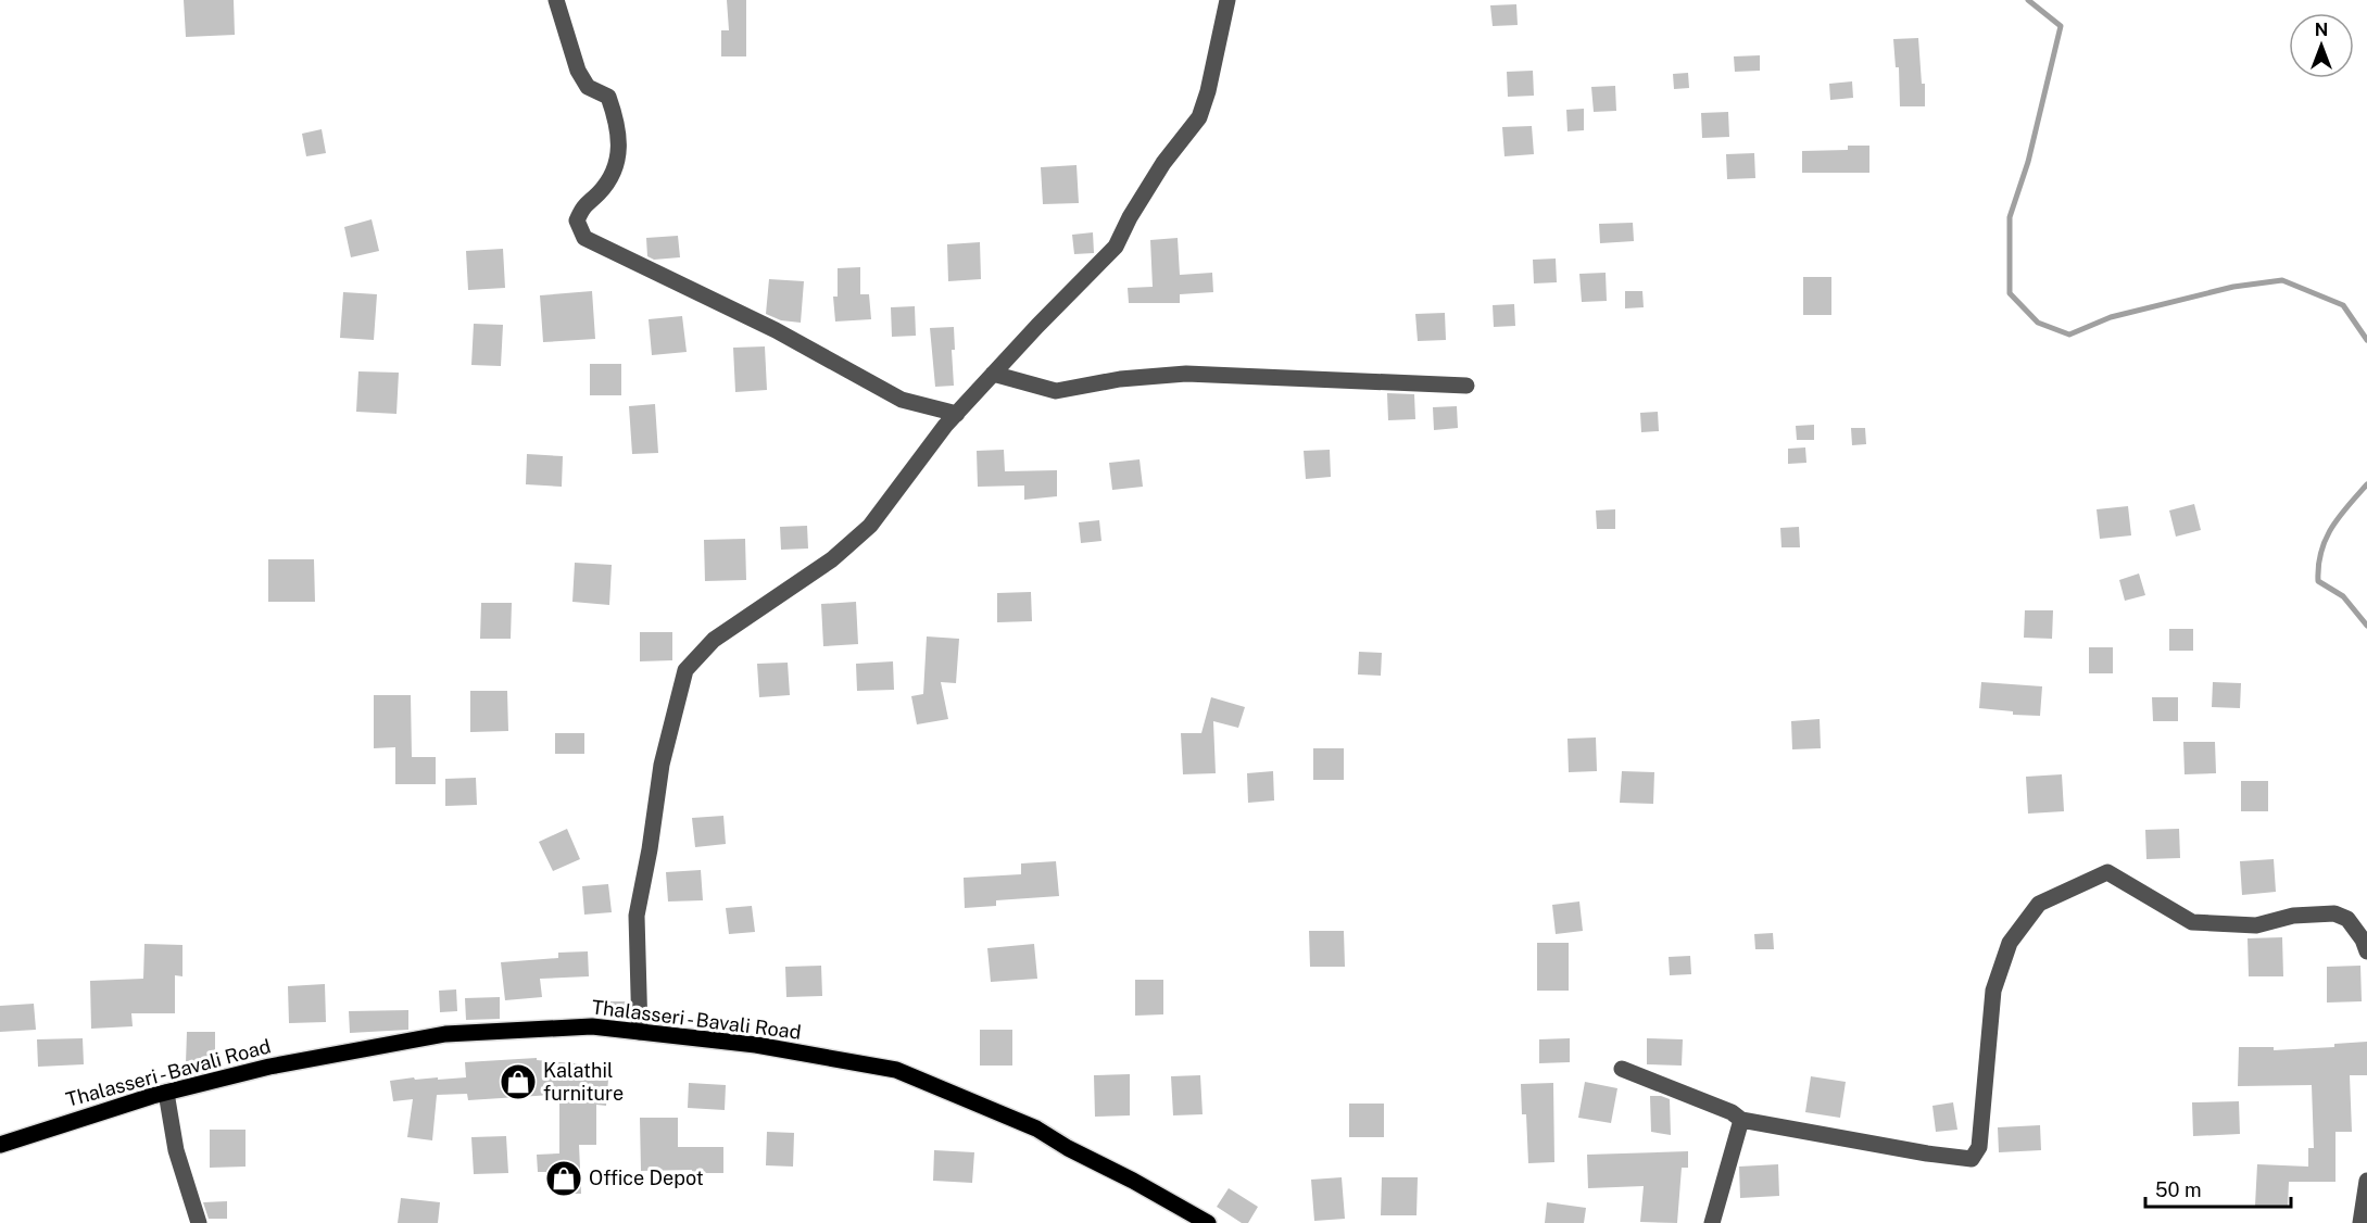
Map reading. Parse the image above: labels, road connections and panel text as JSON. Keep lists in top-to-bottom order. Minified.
{"streets":{"main road":["Thalasseri - Bavali Road"]},"places":{"shop":["Kalathil furniture","Office Depot"]},"scale_bar":"50 m","north":"top"}
